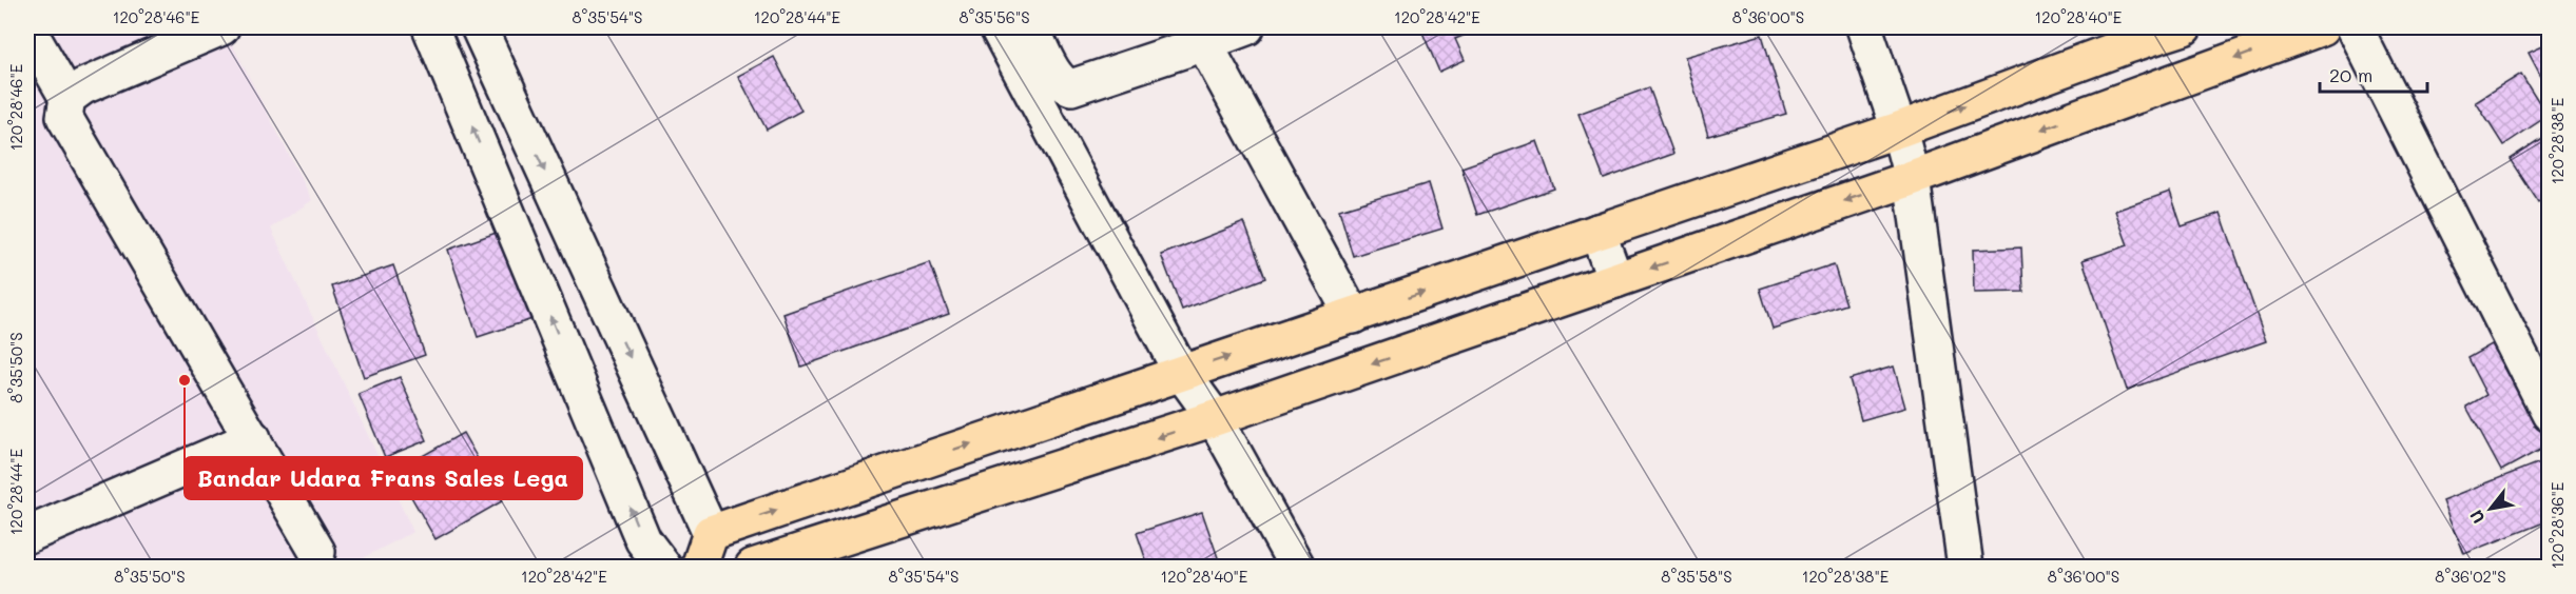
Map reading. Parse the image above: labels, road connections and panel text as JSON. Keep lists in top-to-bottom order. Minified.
{"places":["Bandar Udara Frans Sales Lega"],"scale_bar":"20 m","north":"bottom left","coordinates":["120°28'46\"E","8°35'54\"S","120°28'44\"E","8°35'56\"S","120°28'42\"E","8°36'00\"S","120°28'40\"E","120°28'38\"E","8°35'50\"S","120°28'36\"E","8°35'58\"S","8°36'02\"S"]}
